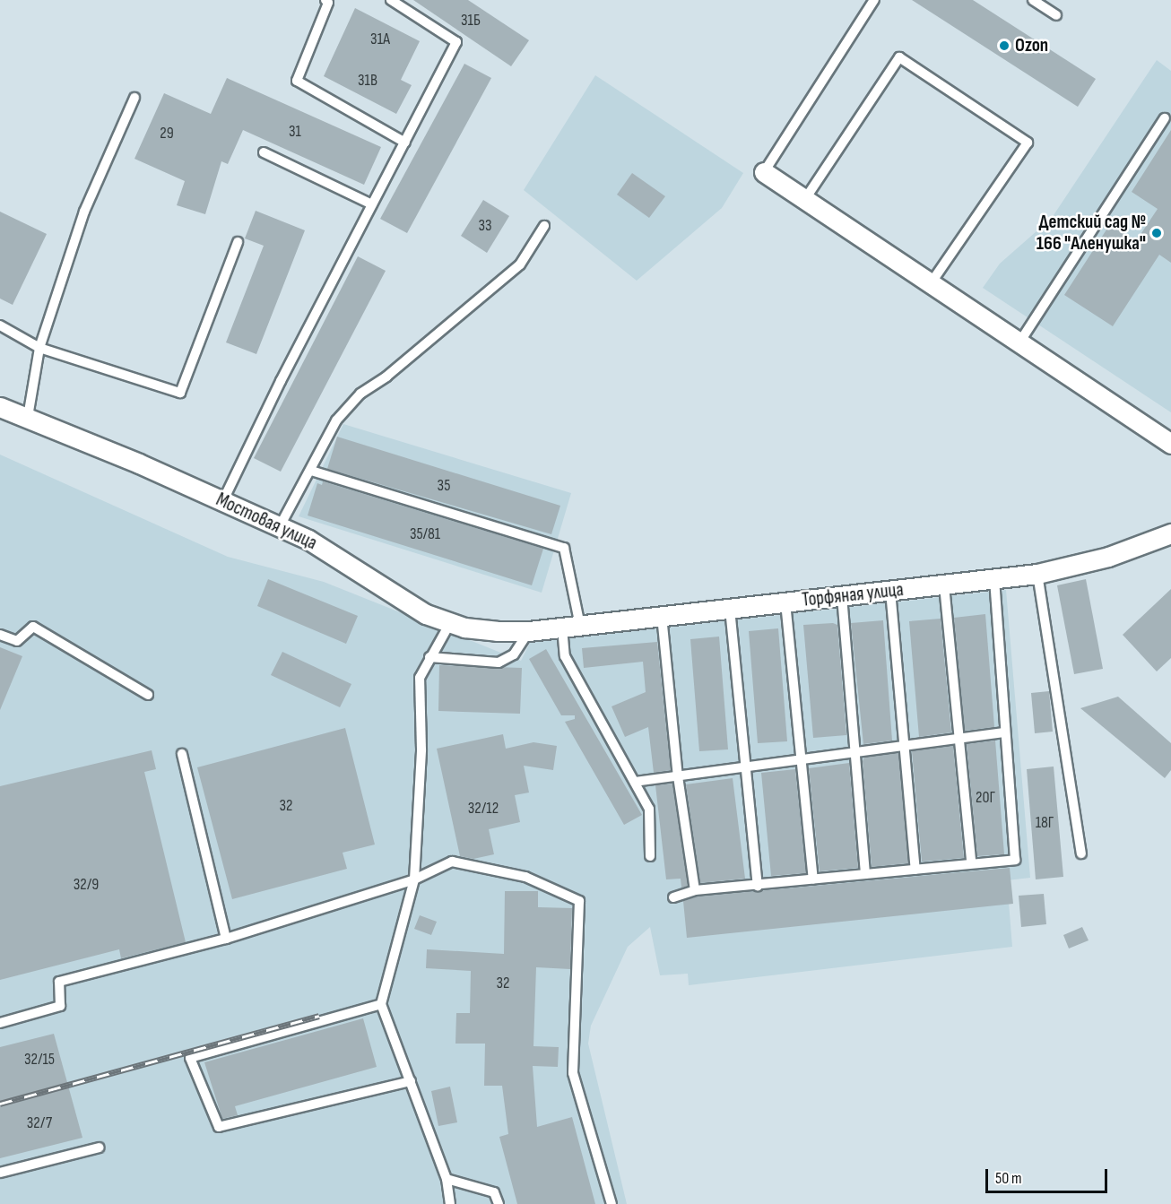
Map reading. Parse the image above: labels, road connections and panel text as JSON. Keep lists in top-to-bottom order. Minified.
{"streets":{"street":["Мостовая улица","Торфяная улица"]},"crossings":[["Мостовая улица","Торфяная улица"]],"places":["Ozon","Детский сад № 166 \"Аленушка\""],"house_numbers":["31Б","31А","31В","31","29","33","35","35/81","20Г","32","32/12","18Г","32/9","32","32/15","32/7"],"scale_bar":"50 m"}
